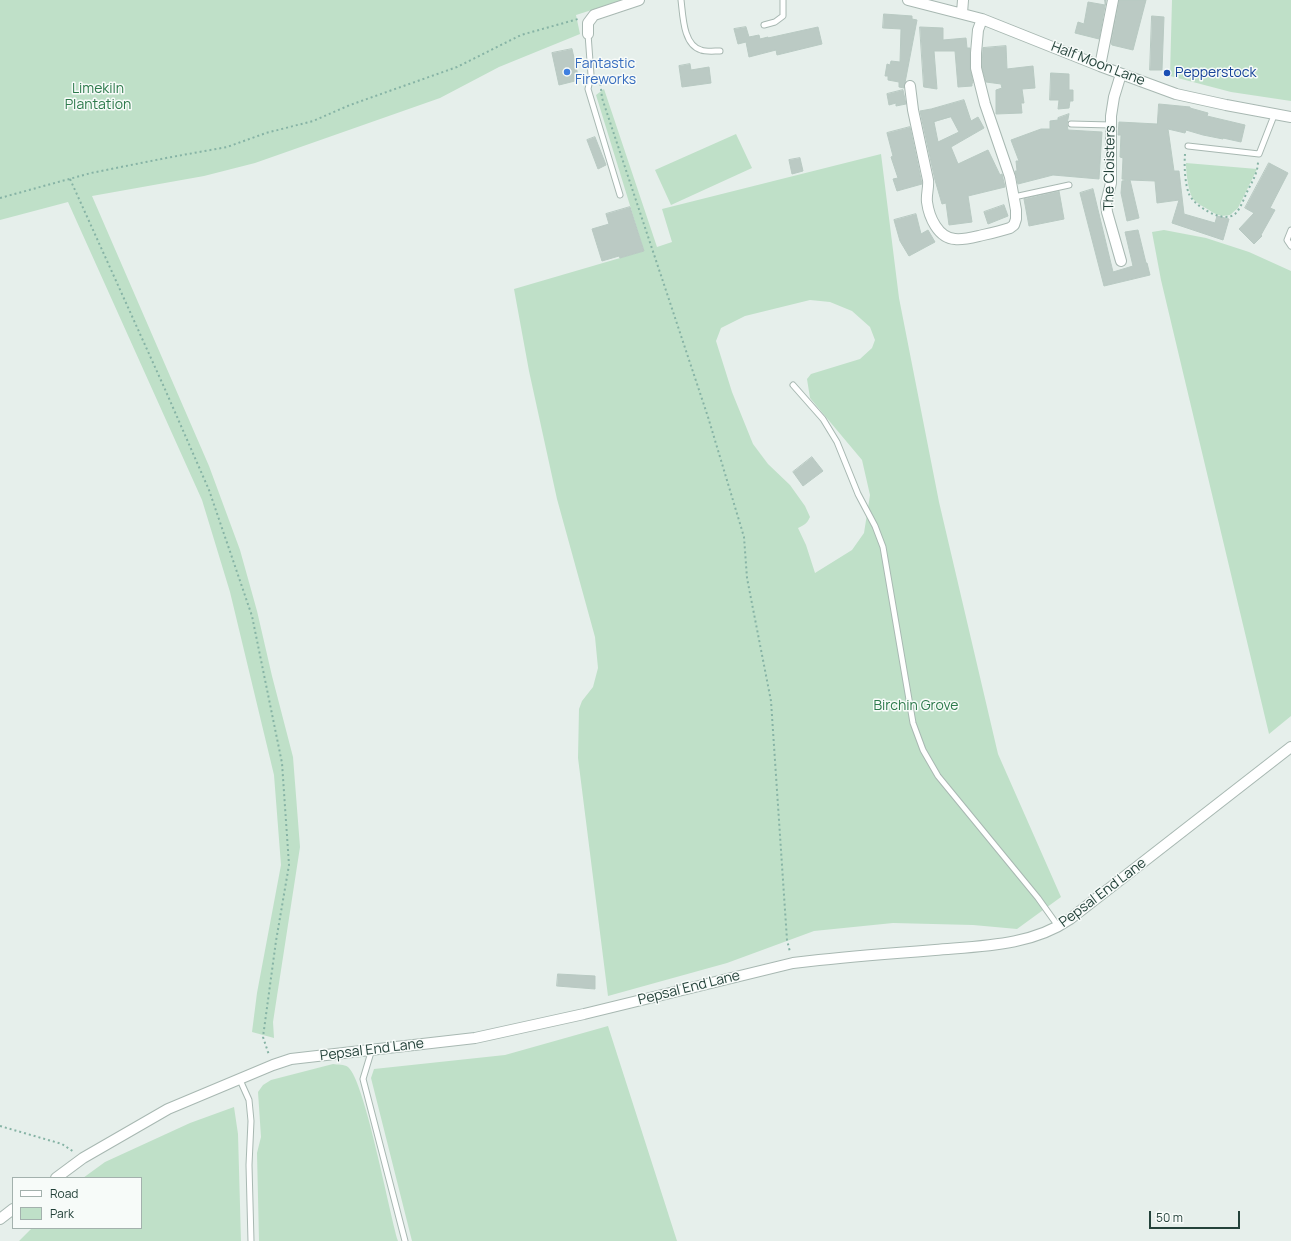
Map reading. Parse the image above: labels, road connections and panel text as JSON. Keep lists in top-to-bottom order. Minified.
{"streets":{"street":["Half Moon Lane","The Cloisters","Pepsal End Lane"]},"crossings":[["Half Moon Lane","The Cloisters"]],"parks":["Limekiln Plantation","Birchin Grove"],"places":["Fantastic Fireworks","Pepperstock"],"legend":["Road","Park"],"scale_bar":"50 m"}
